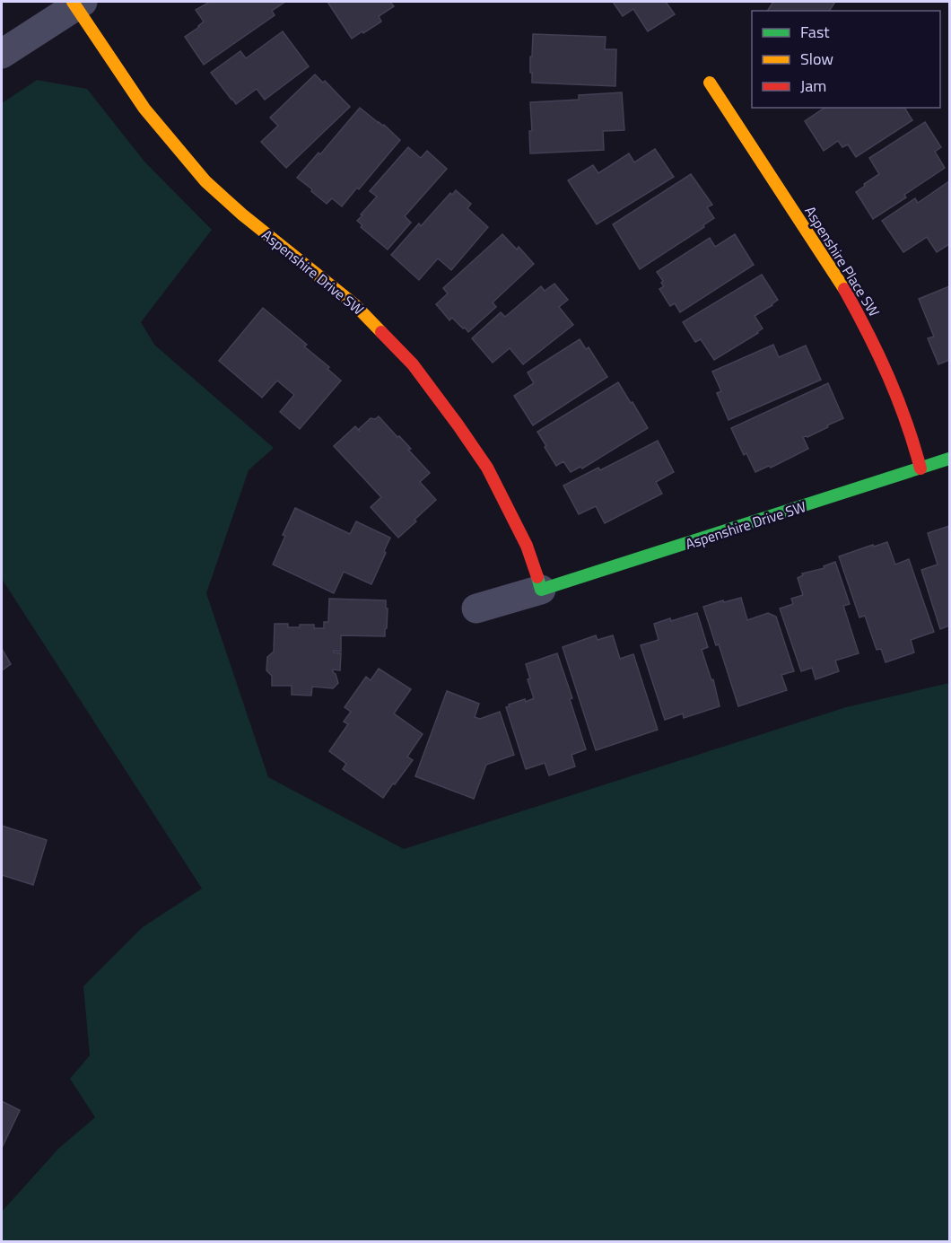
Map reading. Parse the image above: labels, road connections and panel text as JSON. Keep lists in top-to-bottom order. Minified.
{"streets":{"street":["Aspenshire Place SW","Aspenshire Drive SW"]},"crossings":[["Aspenshire Place SW","Aspenshire Drive SW"]],"legend":["Fast","Slow","Jam"]}
